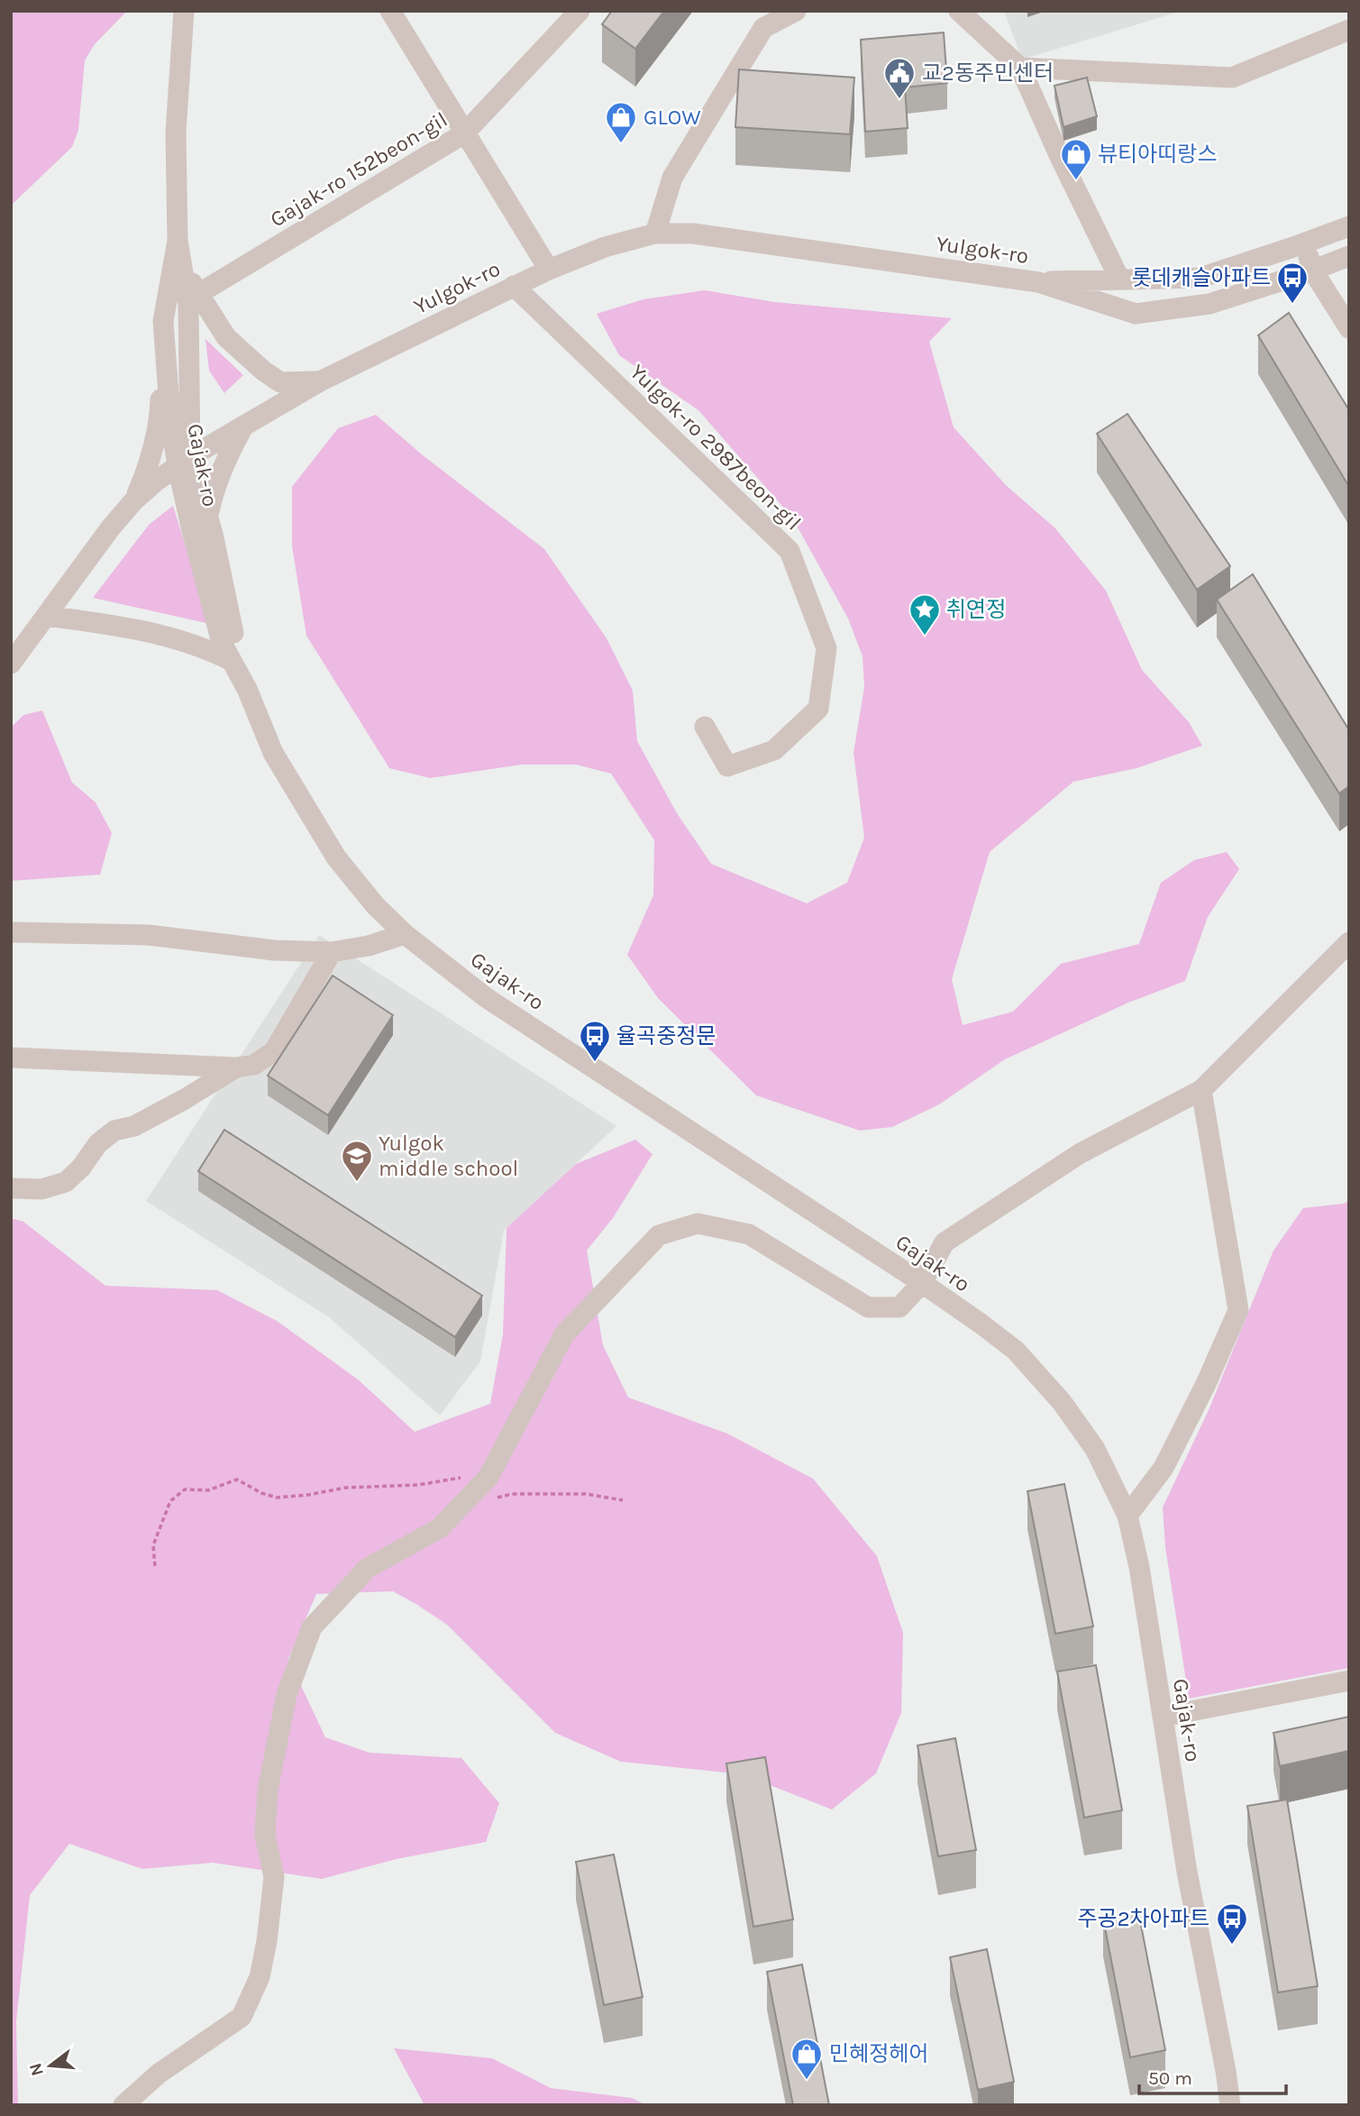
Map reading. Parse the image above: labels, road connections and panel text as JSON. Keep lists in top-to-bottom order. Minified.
{"streets":{"street":["Gajak-ro 152beon-gil","Yulgok-ro","Yulgok-ro 2987beon-gil","Gajak-ro"]},"crossings":[["Yulgok-ro","Yulgok-ro 2987beon-gil"],["Yulgok-ro","Gajak-ro"]],"places":{"public building":["교2동주민센터"],"shop":["GLOW","뷰티아띠랑스","민혜정헤어"],"bus stop":["롯데캐슬아파트","율곡중정문","주공2차아파트"],"place":["취연정"],"school or university":["Yulgok middle school"]},"scale_bar":"50 m","north":"left"}
